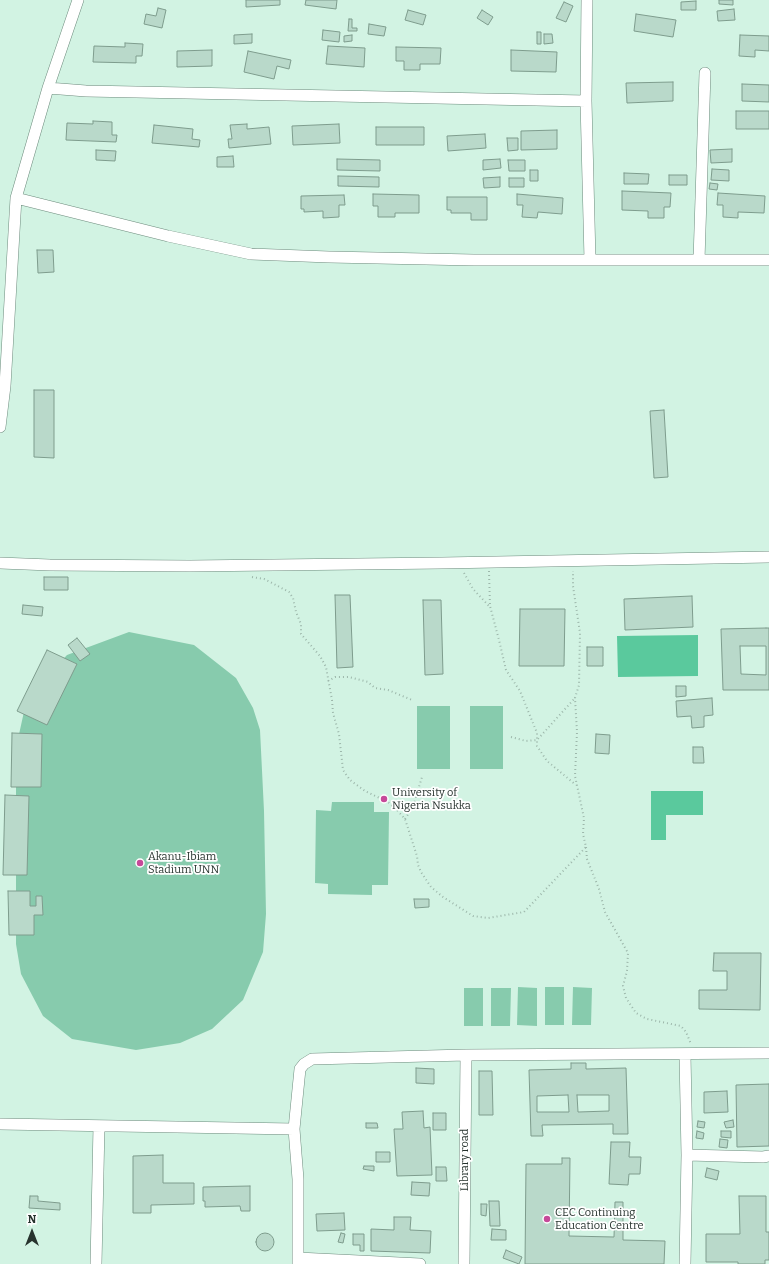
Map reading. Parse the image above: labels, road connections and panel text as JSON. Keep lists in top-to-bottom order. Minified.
{"streets":{"street":["Library road"]},"places":["University of Nigeria Nsukka","Akanu-Ibiam Stadium UNN","CEC Continuing Education Centre"],"north":"top"}
